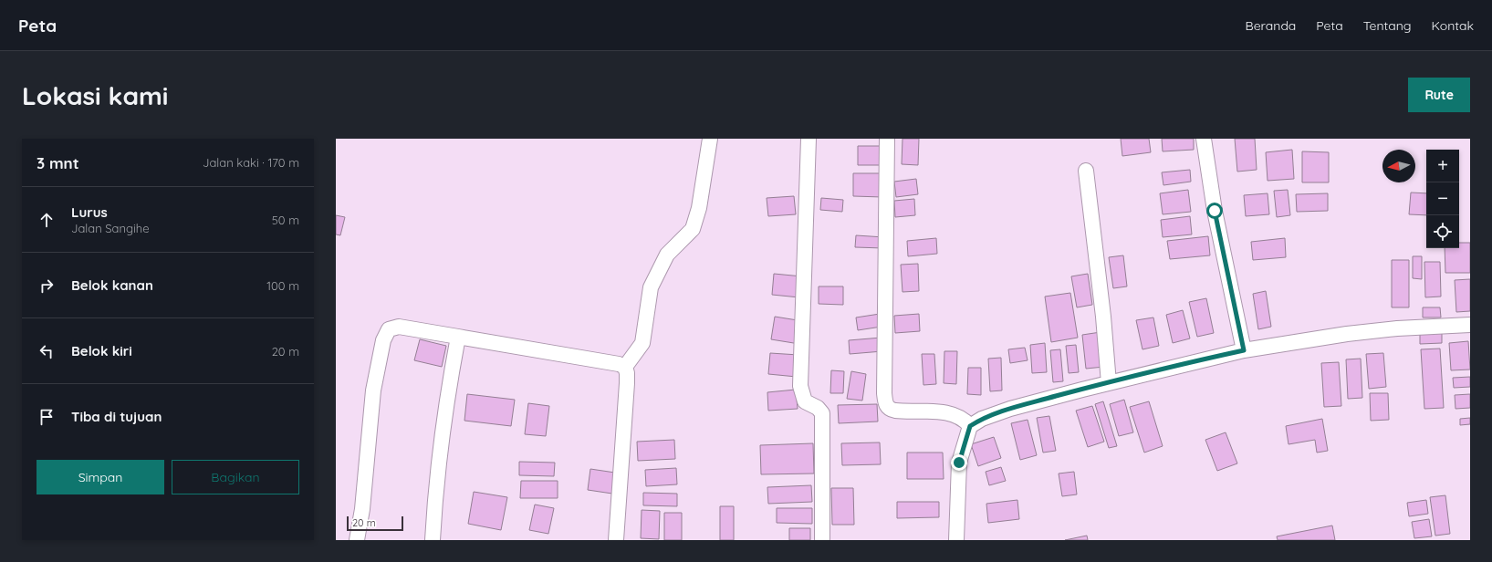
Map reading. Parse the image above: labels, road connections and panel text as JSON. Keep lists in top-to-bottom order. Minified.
{"scale_bar":"20 m","north":"left","page":{"header":"Peta","nav":["Beranda","Peta","Tentang","Kontak"],"buttons":["Rute",["Simpan","Bagikan"]],"title":"Lokasi kami","heading":["3 mnt","Jalan kaki · 170 m"],"map_buttons":["+","−"],"list":[["Lurus","Jalan Sangihe","50 m"],["Belok kanan","100 m"],["Belok kiri","20 m"],"Tiba di tujuan"],"scale":"20 m"}}
